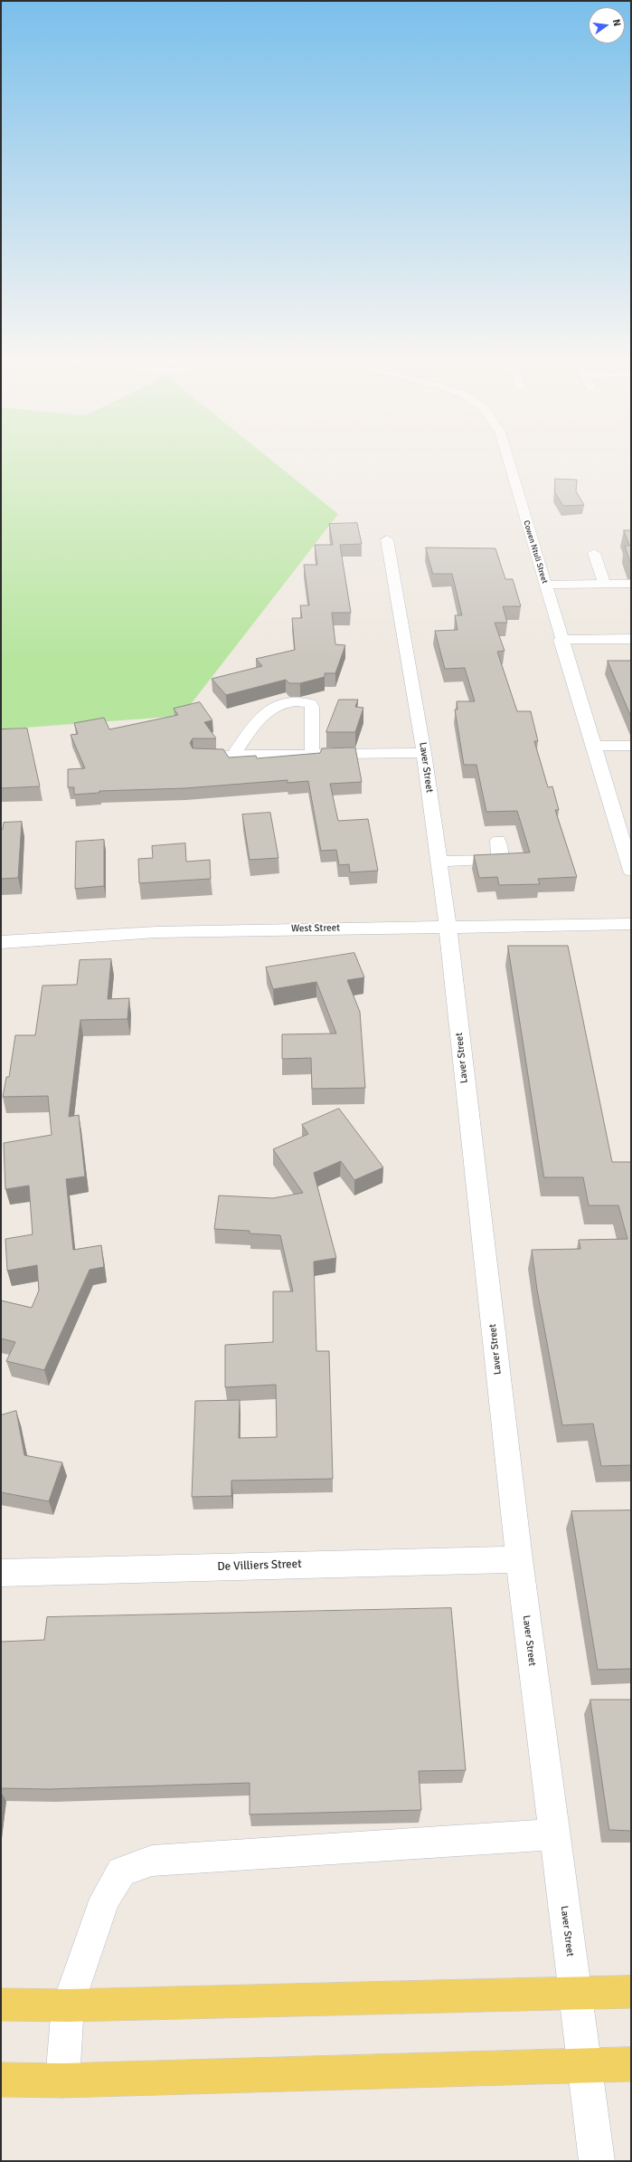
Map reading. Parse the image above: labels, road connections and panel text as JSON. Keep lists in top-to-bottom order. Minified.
{"streets":{"street":["Cowen Ntuli Street","Laver Street","West Street","De Villiers Street"]},"crossings":[["Laver Street","West Street"],["Laver Street","De Villiers Street"]],"north":"right"}
